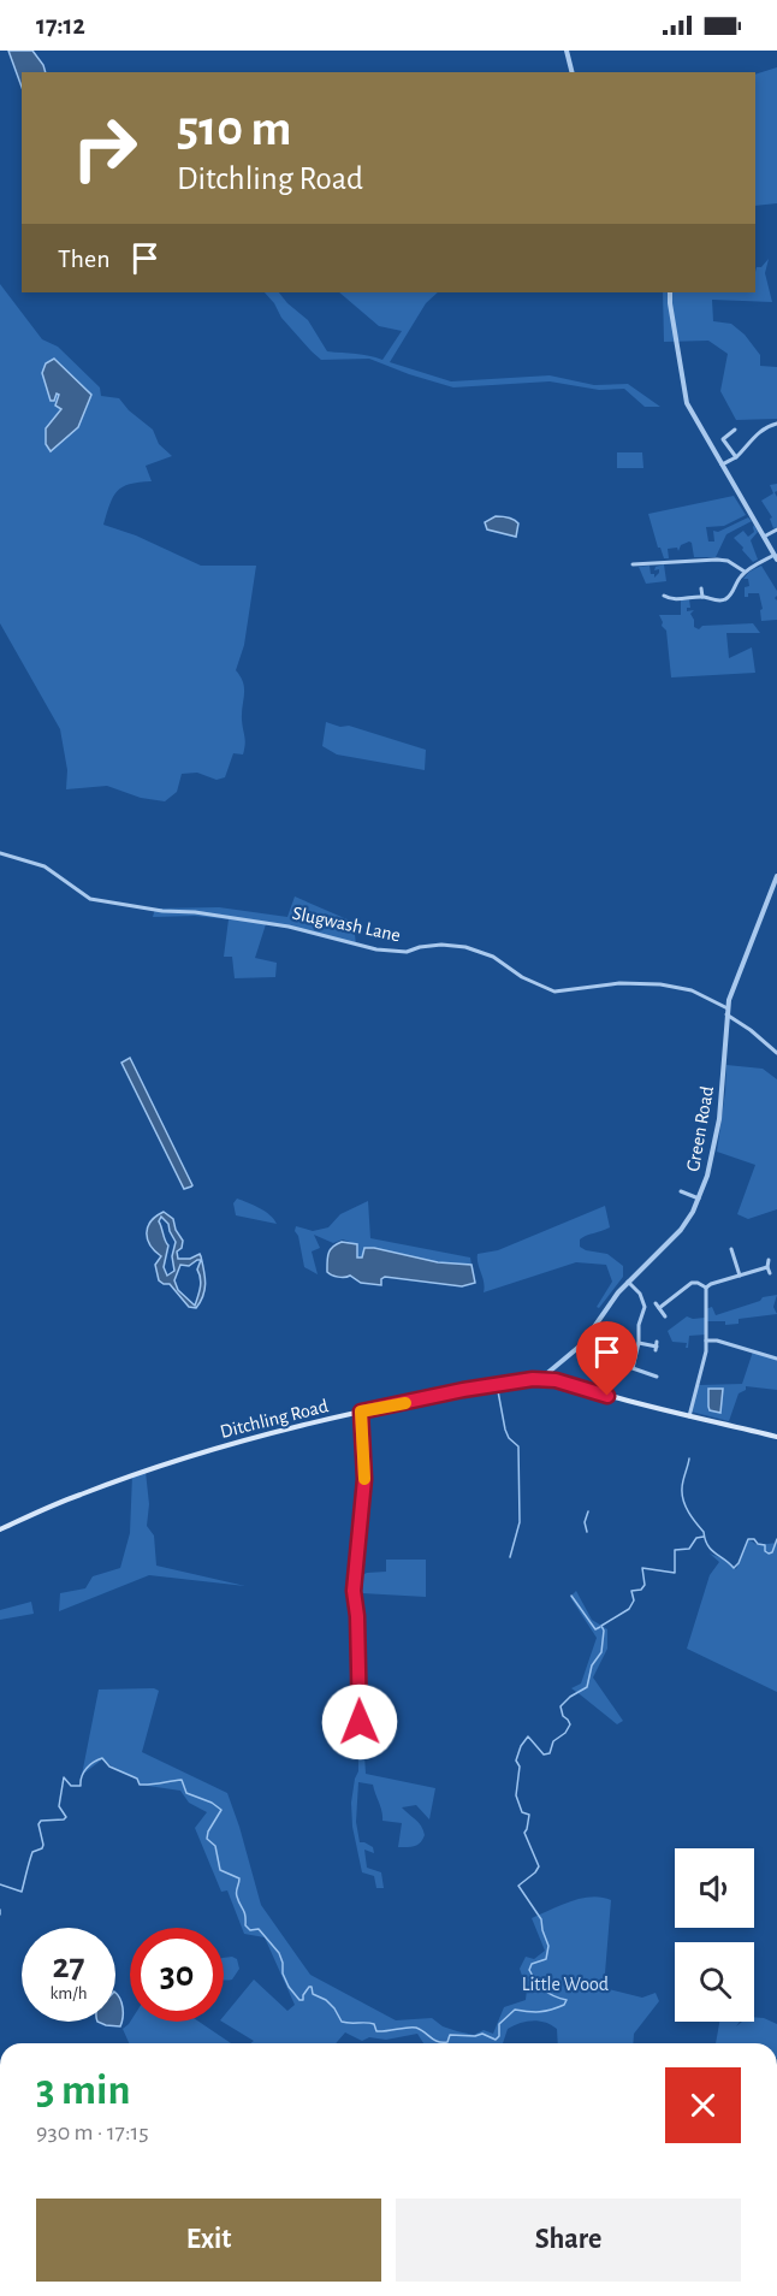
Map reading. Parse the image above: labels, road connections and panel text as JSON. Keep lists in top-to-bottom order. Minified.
{"streets":{"main road":["Ditchling Road"],"street":["Slugwash Lane","Green Road"]},"crossings":[["Slugwash Lane","Green Road"],["Green Road","Ditchling Road"]],"parks":["Little Wood"],"page":{"status":"17:12","turn":["510 m","Ditchling Road"],"then":"Then","speed":"27 km/h","limit":"30","heading":["3 min","930 m · 17:15"],"buttons":["Exit","Share"]}}
